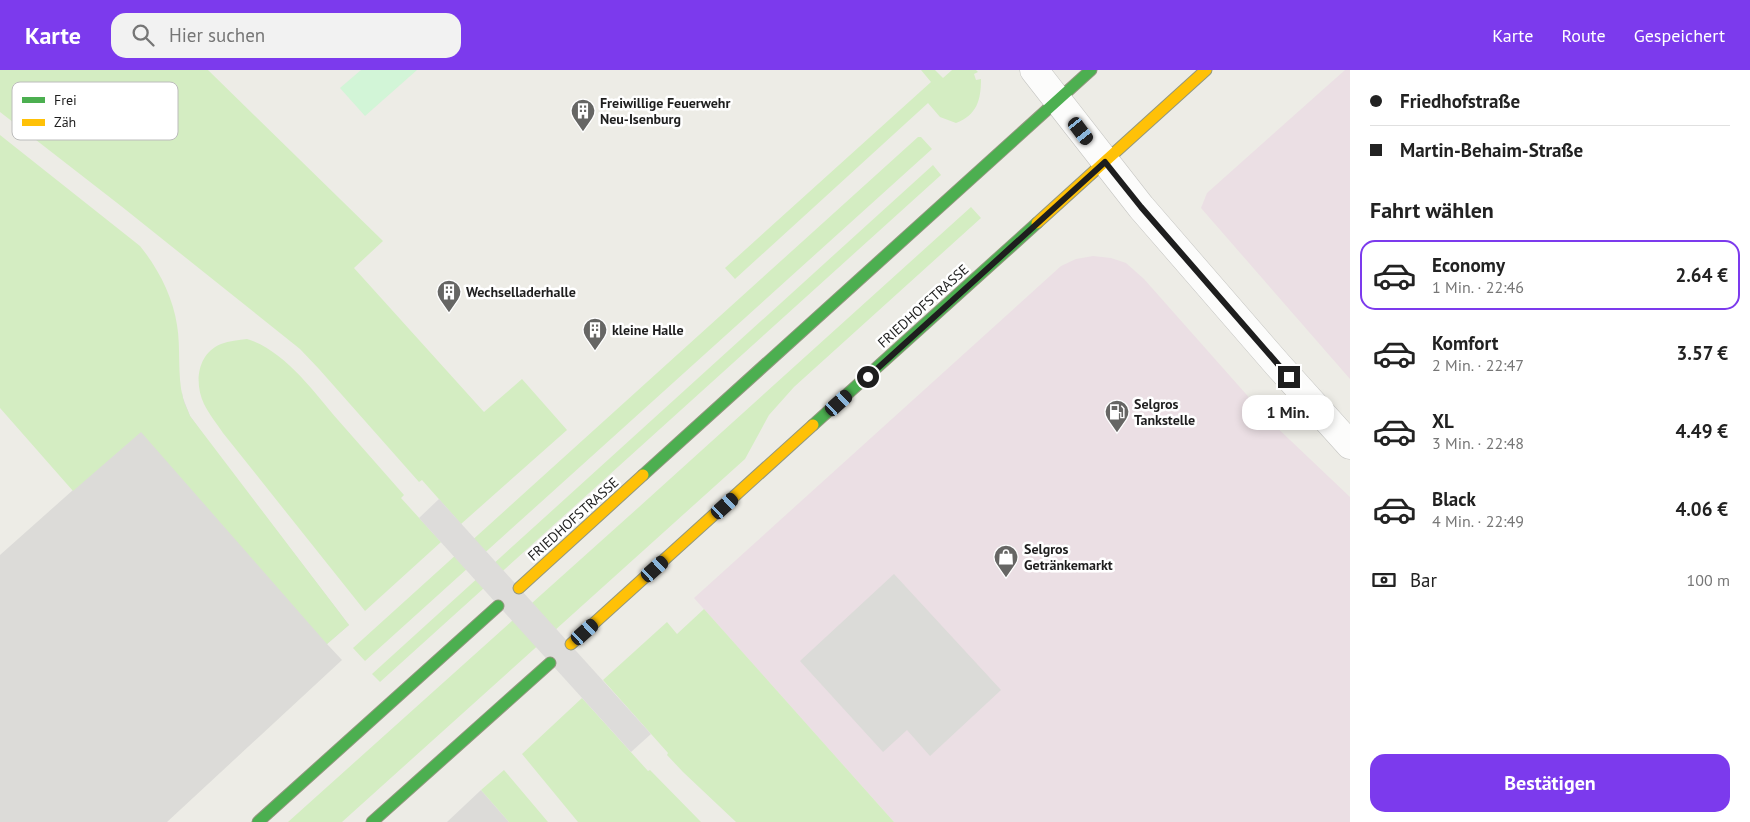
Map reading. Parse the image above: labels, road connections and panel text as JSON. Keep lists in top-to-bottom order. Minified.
{"streets":{"main road":["FRIEDHOFSTRASSE"]},"places":{"building":["Freiwillige Feuerwehr Neu-Isenburg","Wechselladerhalle","kleine Halle"],"fuel station":["Selgros Tankstelle"],"shop":["Selgros Getränkemarkt"]},"legend":["Frei","Zäh"],"page":{"header":"Karte","search":"Hier suchen","nav":["Karte","Route","Gespeichert"],"banner":["Friedhofstraße","Martin-Behaim-Straße"],"heading":"Fahrt wählen","list":[{"name":"Economy","note":"1 Min. · 22:46","value":"2.64 €"},{"name":"Komfort","note":"2 Min. · 22:47","value":"3.57 €"},{"name":"XL","note":"3 Min. · 22:48","value":"4.49 €"},{"name":"Black","note":"4 Min. · 22:49","value":"4.06 €"}],"bubble":"1 Min.","pay":["Bar","100 m"],"buttons":"Bestätigen"}}
